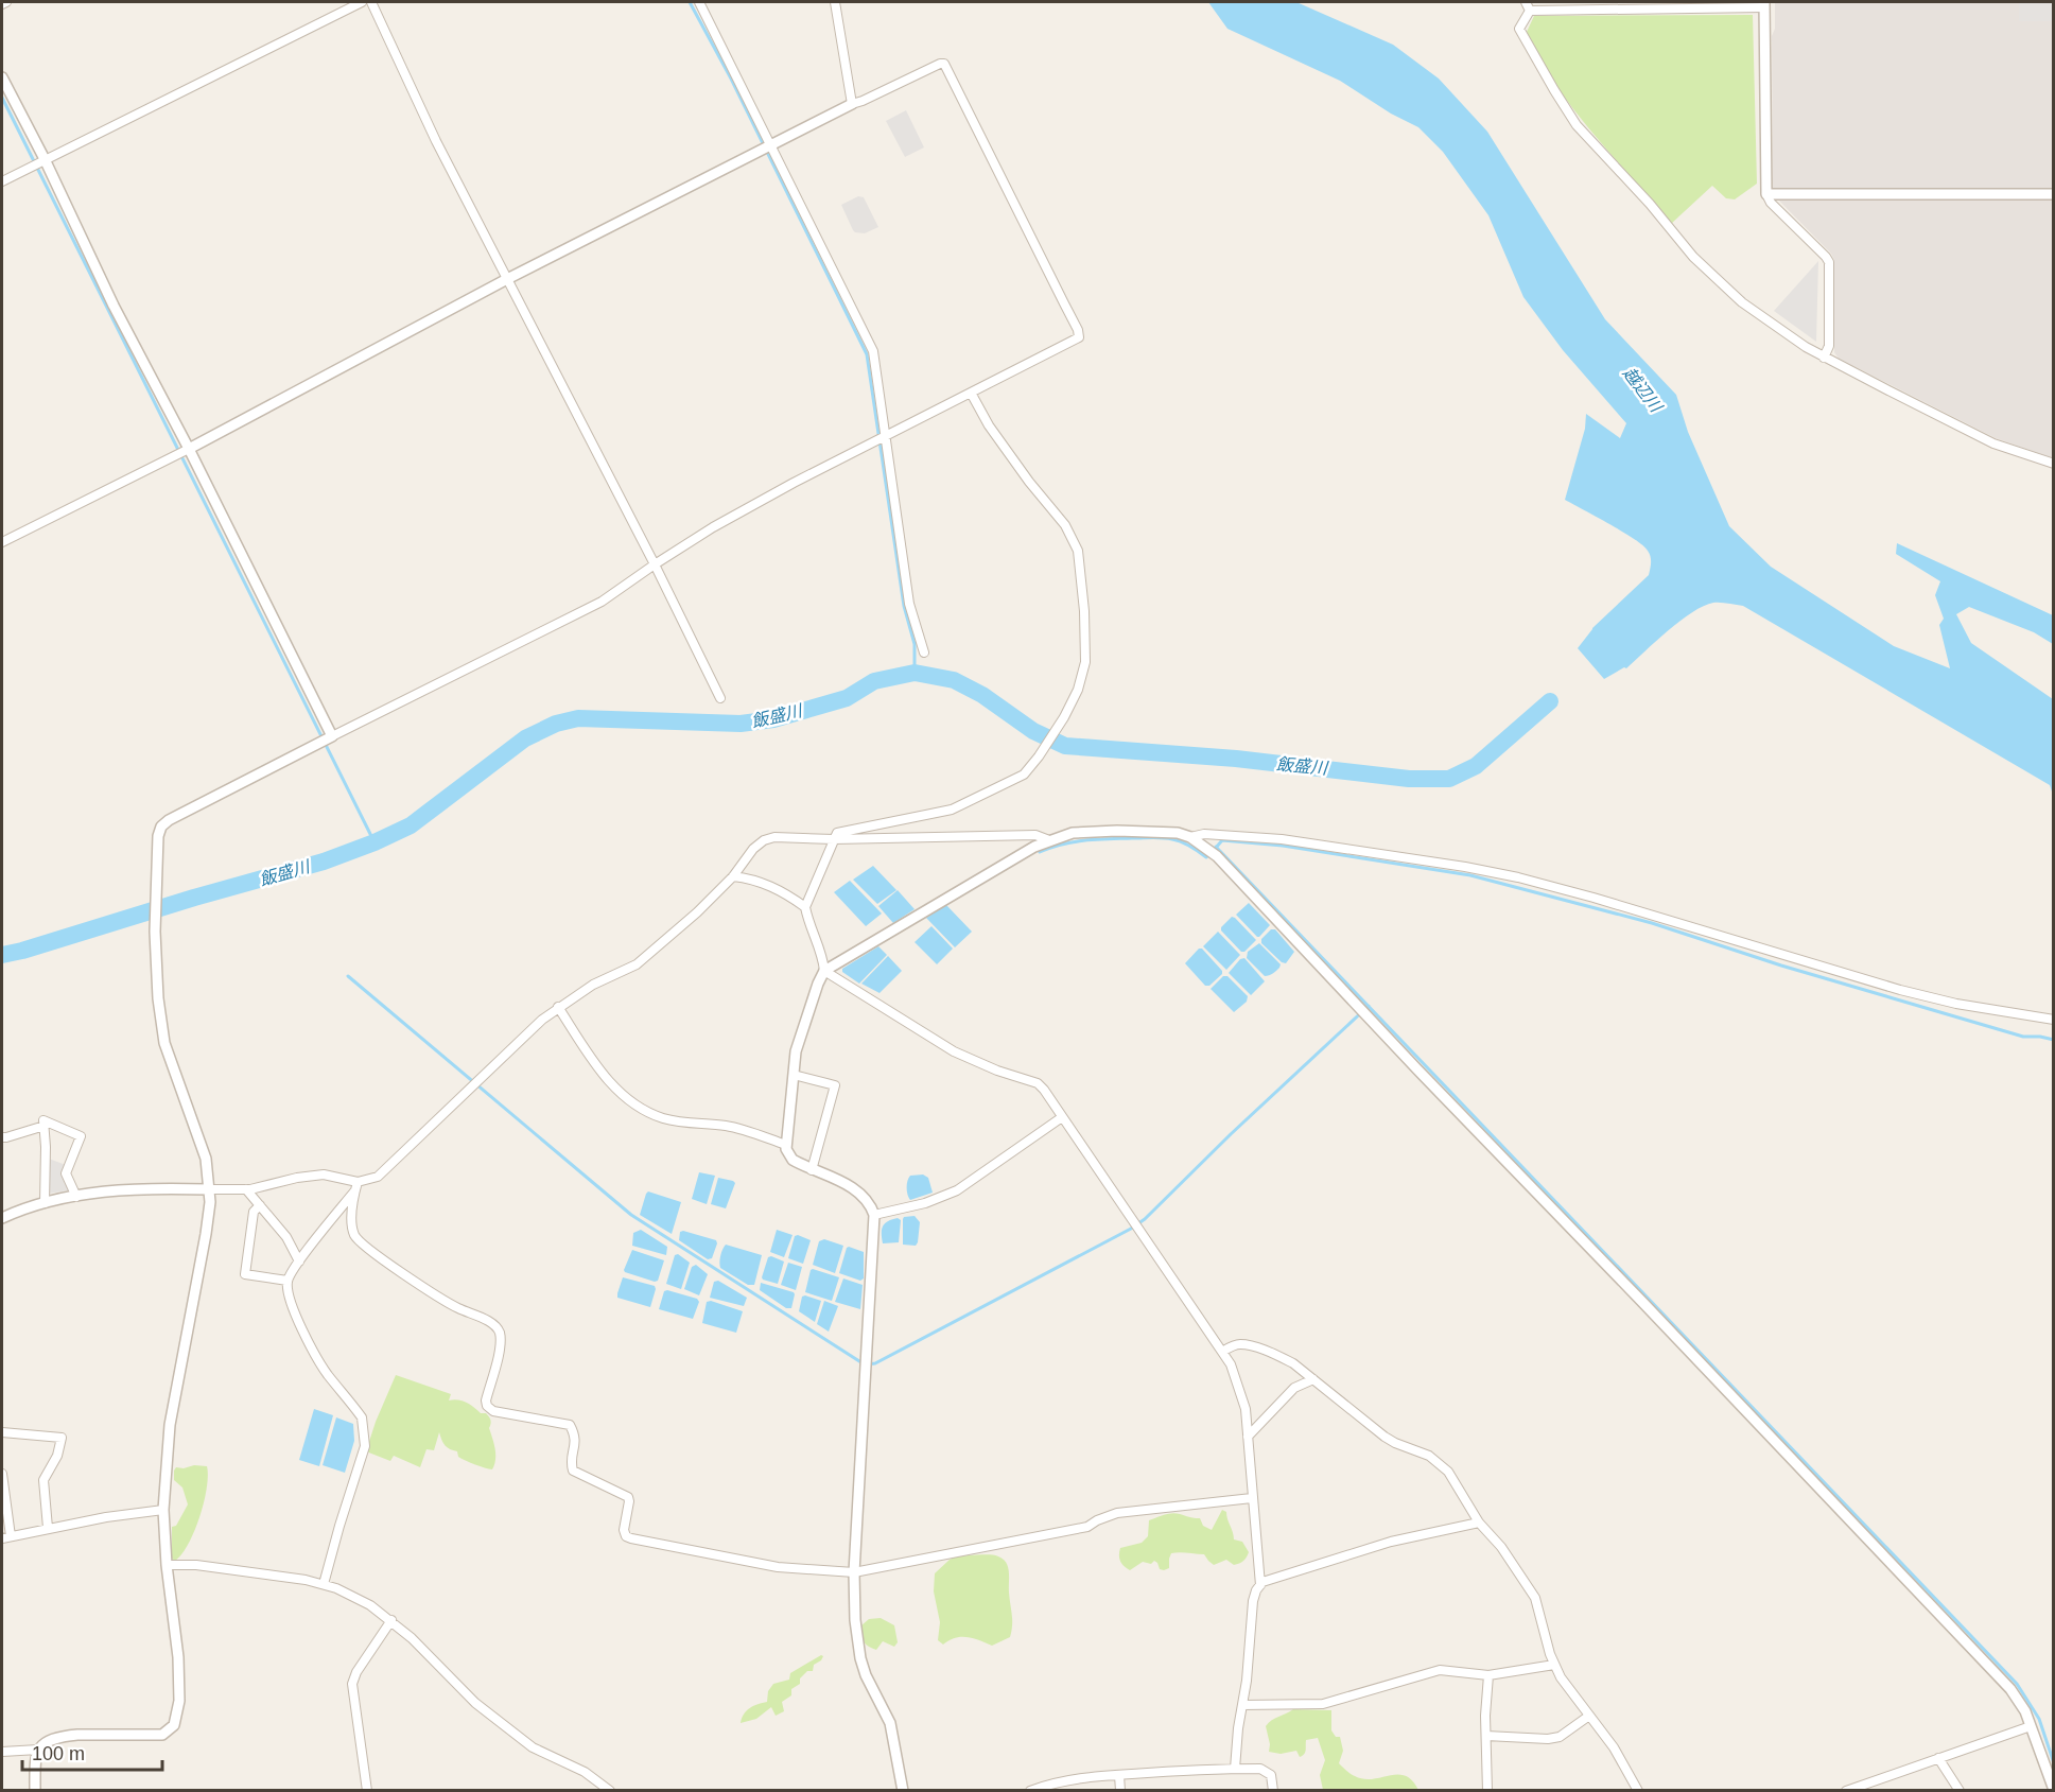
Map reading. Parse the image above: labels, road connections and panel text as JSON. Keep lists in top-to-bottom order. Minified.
{"water":["越辺川","飯盛川"],"scale_bar":"100 m"}
